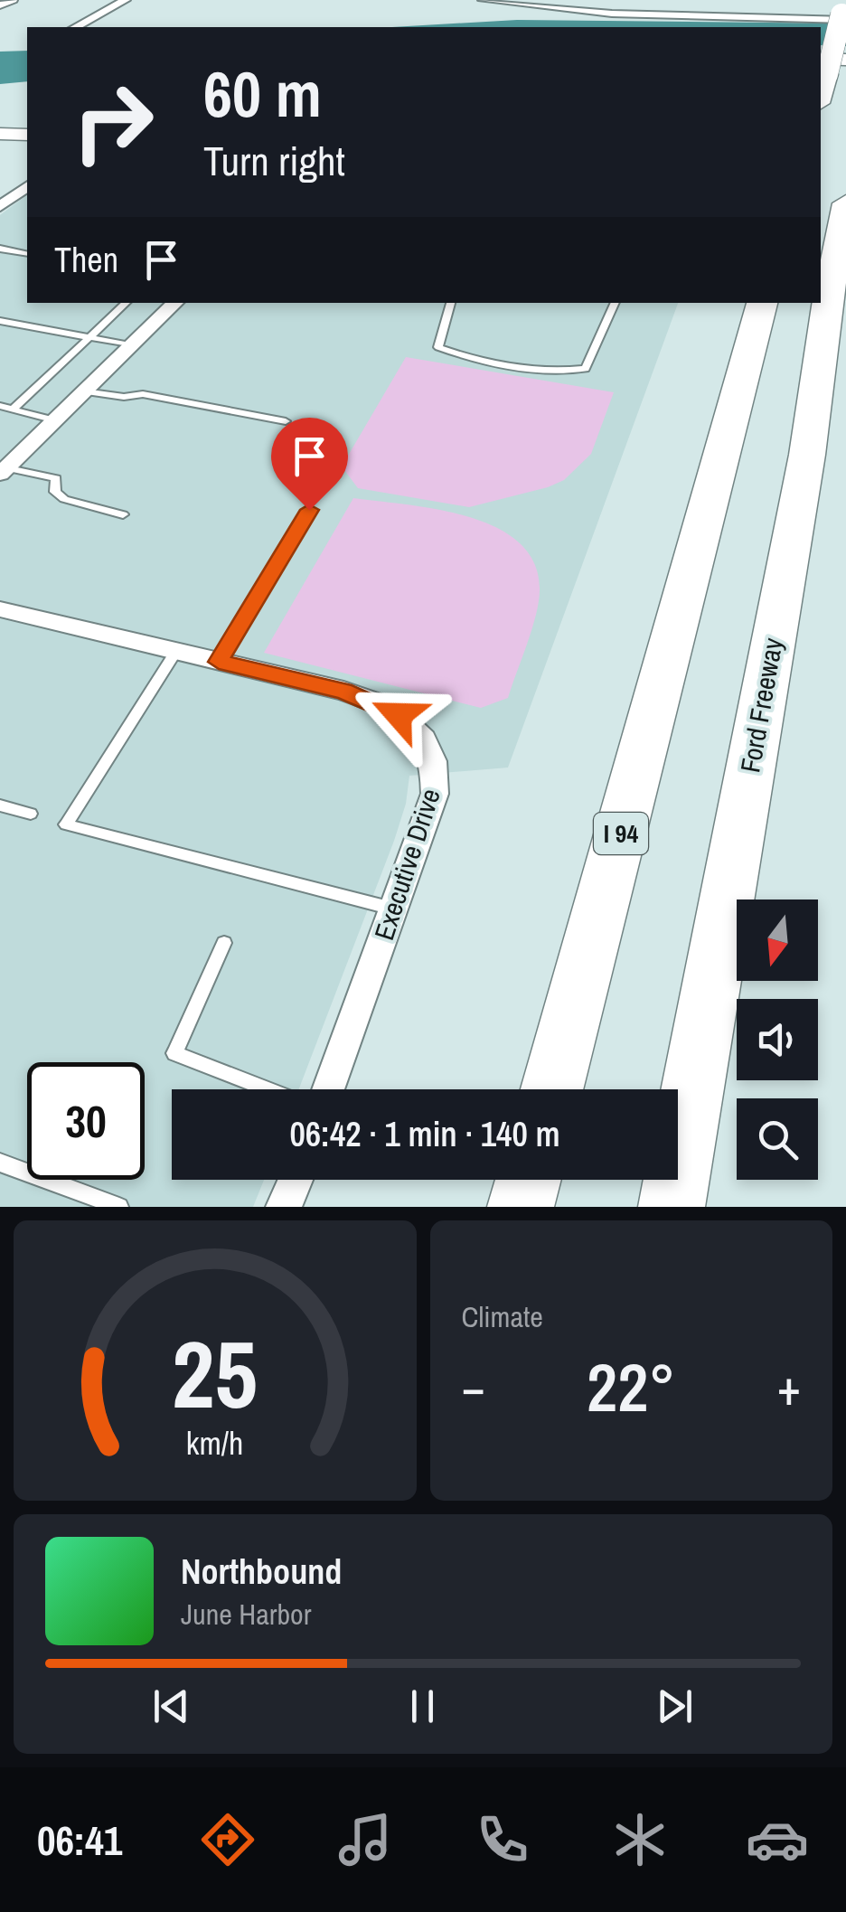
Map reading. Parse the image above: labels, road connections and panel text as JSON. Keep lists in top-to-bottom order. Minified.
{"streets":{"highway":["Ford Freeway","I 94"],"street":["Executive Drive"]},"north":"bottom","page":{"turn":["60 m","Turn right"],"then":"Then","limit":"30","trip":"06:42 · 1 min · 140 m","tile":"Climate","heat":["−","22°","+"],"song":["Northbound","June Harbor"],"tabs":"06:41","gauge":["25","km/h"]}}
